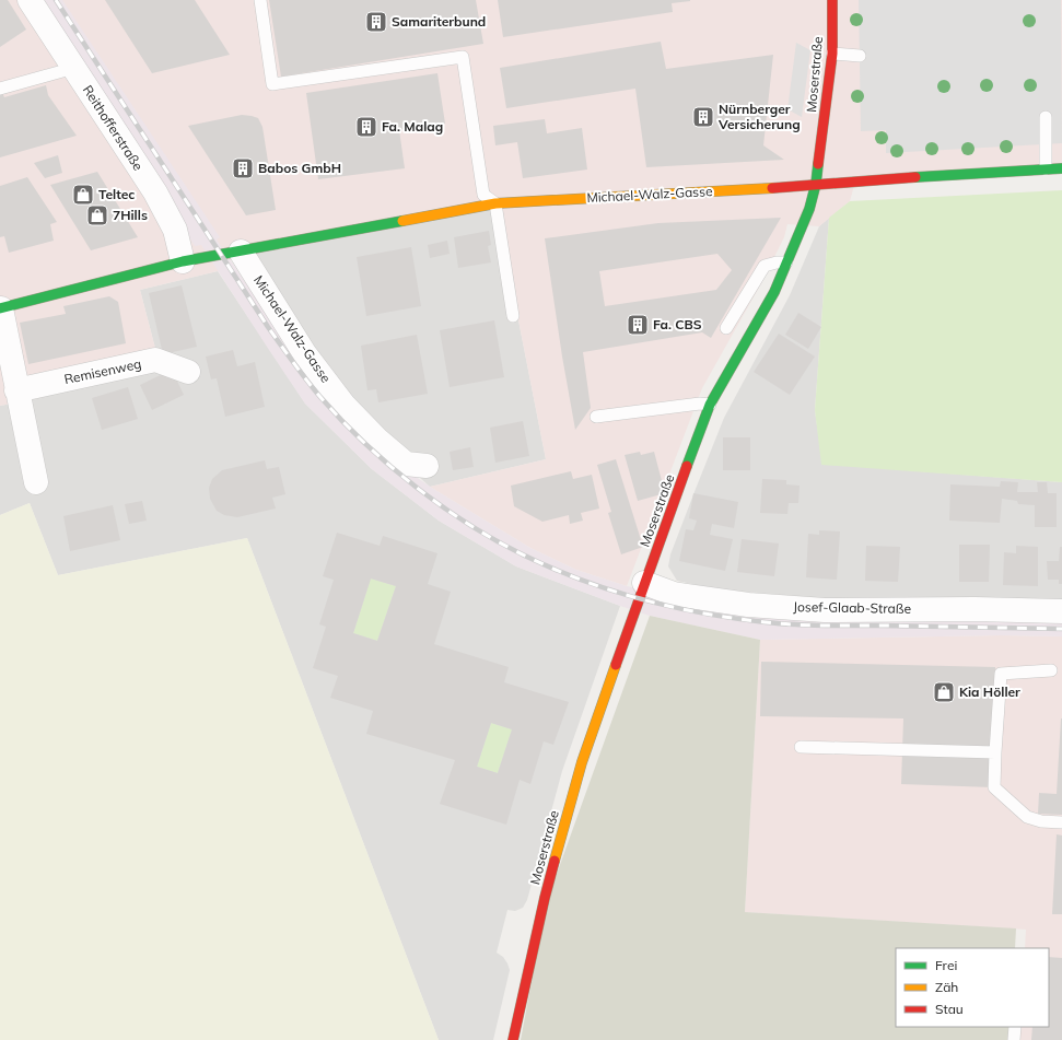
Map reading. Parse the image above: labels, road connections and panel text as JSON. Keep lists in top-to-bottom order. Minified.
{"streets":{"street":["Moserstraße","Reithofferstraße","Michael-Walz-Gasse","Remisenweg","Josef-Glaab-Straße"]},"crossings":[["Moserstraße","Michael-Walz-Gasse"],["Moserstraße","Josef-Glaab-Straße"],["Reithofferstraße","Michael-Walz-Gasse"]],"places":{"building":["Samariterbund","Nürnberger Versicherung","Fa. Malag","Babos GmbH","Fa. CBS"],"shop":["Teltec","7Hills","Kia Höller"]},"legend":["Frei","Zäh","Stau"]}
